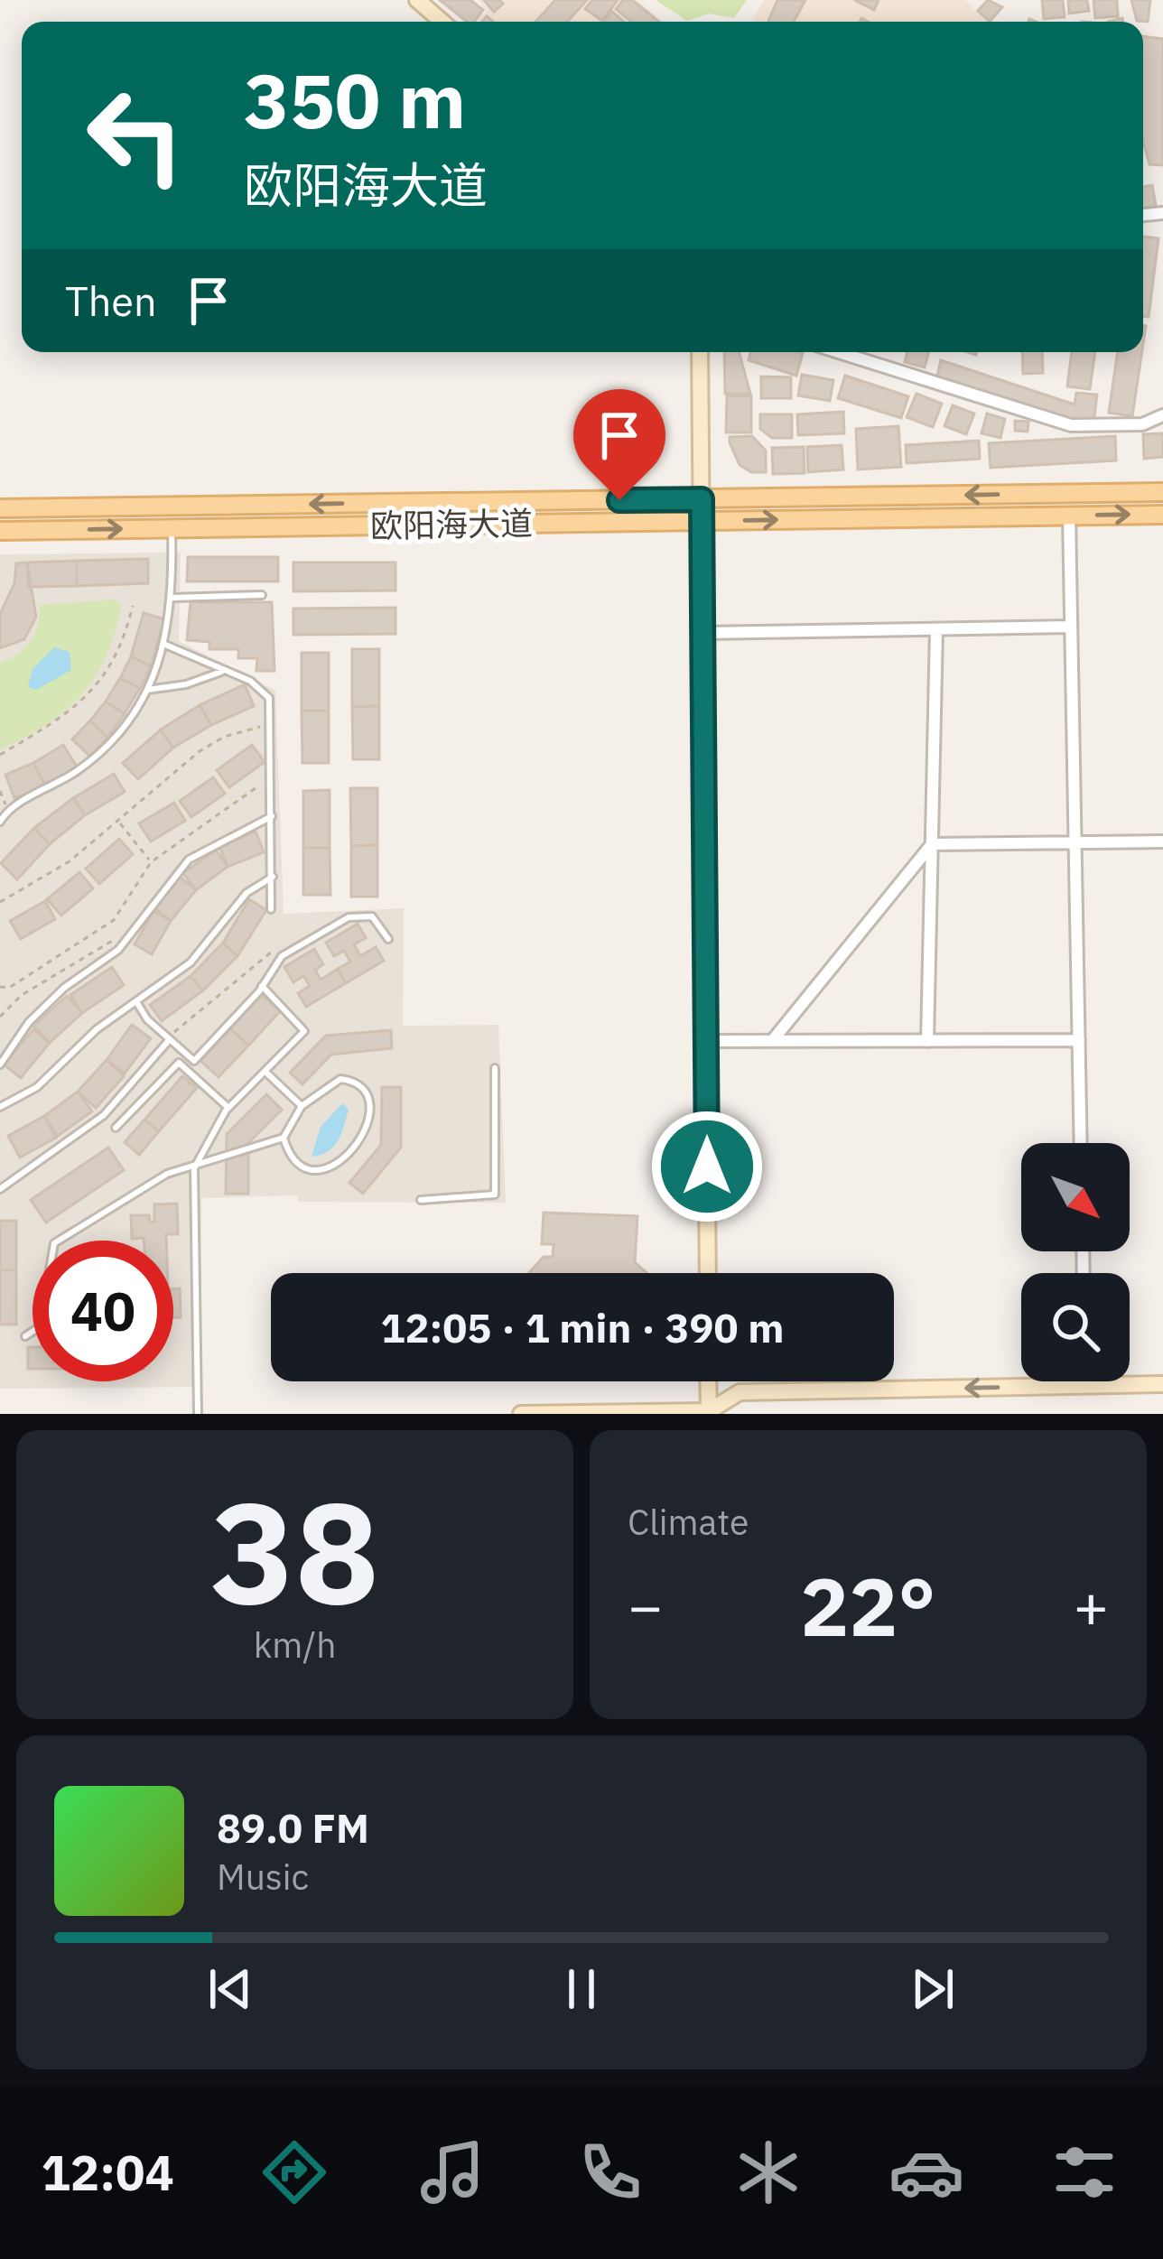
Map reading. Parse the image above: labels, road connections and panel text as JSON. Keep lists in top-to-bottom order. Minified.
{"streets":{"main road":["欧阳海大道"]},"north":"bottom right","page":{"turn":["350 m","欧阳海大道"],"then":"Then","limit":"40","trip":"12:05 · 1 min · 390 m","tile":[["38","km/h"],"Climate"],"heat":["−","22°","+"],"song":["89.0 FM","Music"],"tabs":"12:04"}}
